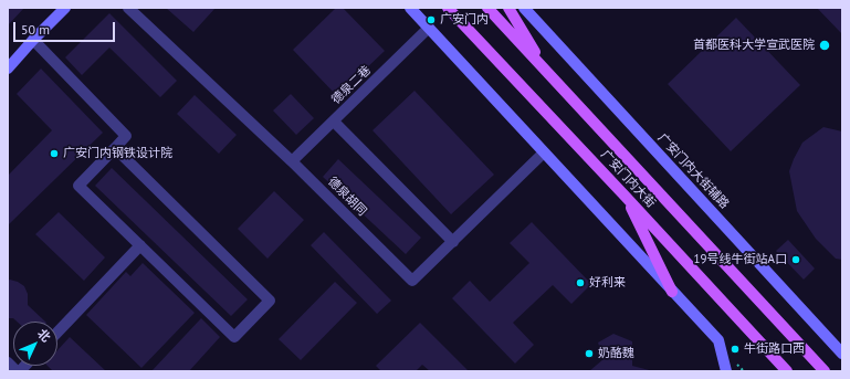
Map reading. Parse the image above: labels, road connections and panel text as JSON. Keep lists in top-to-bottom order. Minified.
{"streets":{"main road":["广安门内大街"],"street":["德泉二巷","广安门内大街辅路","德泉胡同"]},"crossings":[["德泉二巷","德泉胡同"]],"places":["广安门内","首都医科大学宣武医院","广安门内钢铁设计院","19号线牛街站A口","好利来","牛街路口西","奶酪魏"],"scale_bar":"50 m","north":"top right"}
